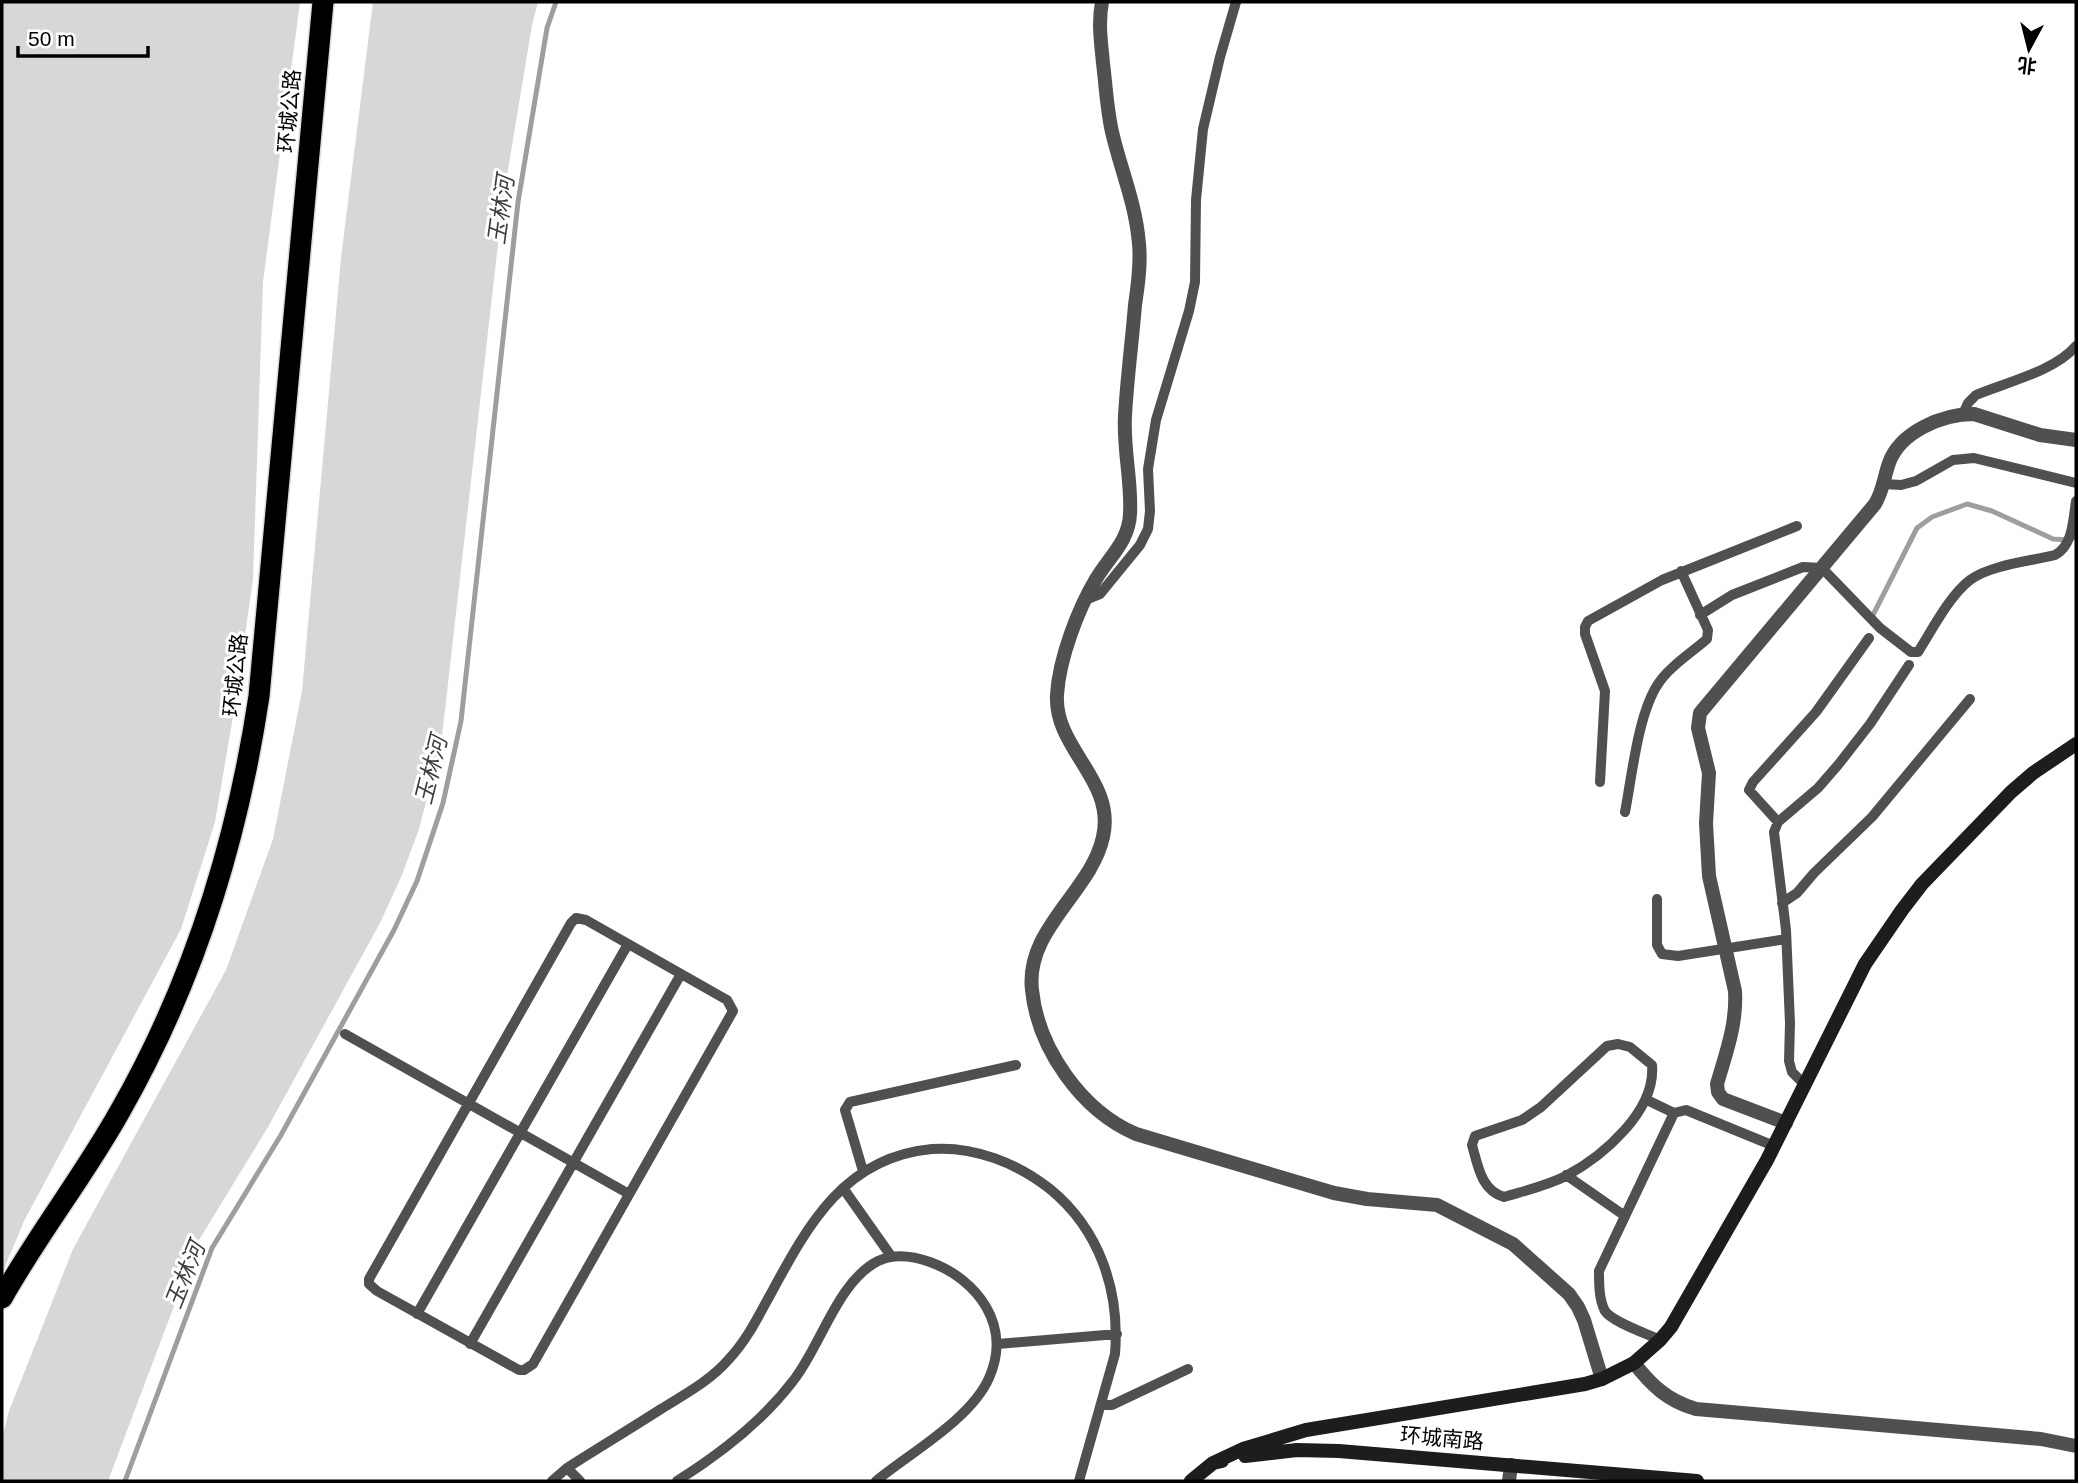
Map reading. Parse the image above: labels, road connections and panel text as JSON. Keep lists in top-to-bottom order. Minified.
{"streets":{"highway":["环城公路"],"main road":["环城南路"]},"water":["玉林河"],"scale_bar":"50 m","north":"bottom"}
